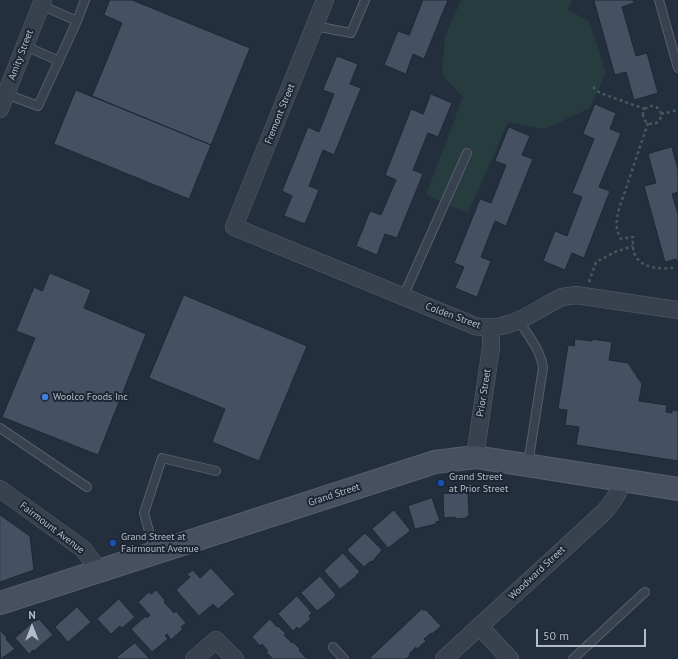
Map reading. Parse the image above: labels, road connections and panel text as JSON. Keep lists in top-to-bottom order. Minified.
{"streets":{"main road":["Grand Street"],"street":["Amity Street","Fremont Street","Colden Street","Prior Street","Fairmount Avenue","Woodward Street"]},"crossings":[["Fremont Street","Colden Street"],["Colden Street","Prior Street"],["Prior Street","Grand Street"],["Grand Street","Fairmount Avenue"],["Grand Street","Woodward Street"]],"places":["Woolco Foods Inc","Grand Street at Prior Street","Grand Street at Fairmount Avenue"],"scale_bar":"50 m","north":"top"}
